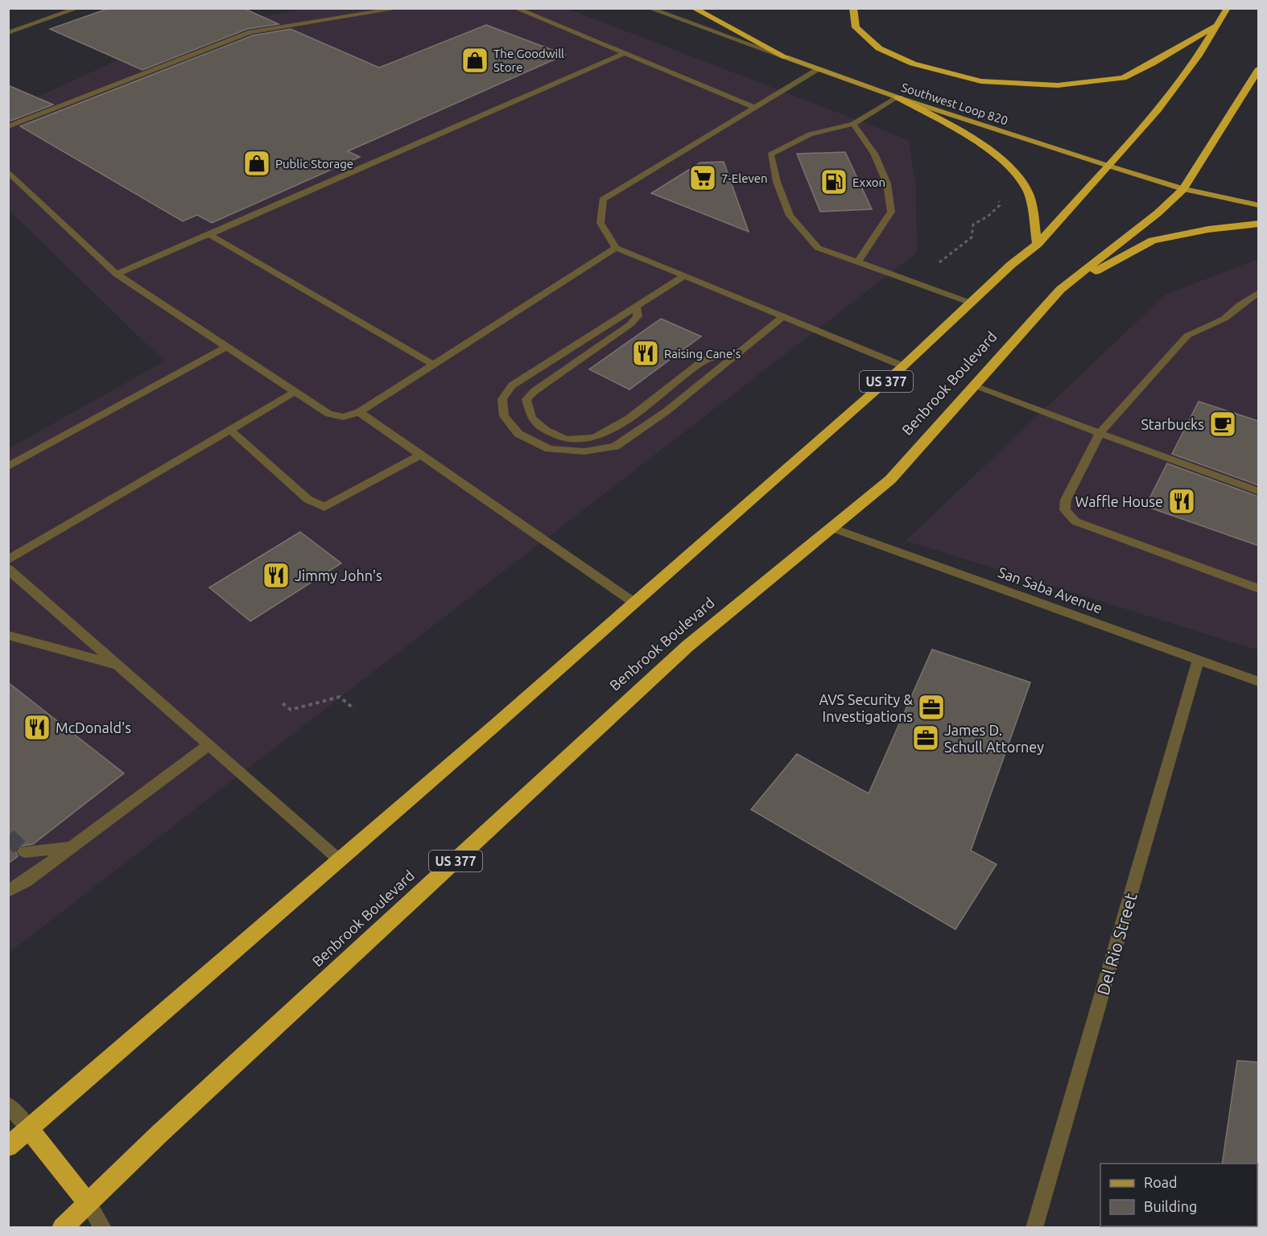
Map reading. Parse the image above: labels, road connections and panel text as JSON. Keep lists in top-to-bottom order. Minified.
{"streets":{"highway":["US 377","Benbrook Boulevard"],"main road":["Southwest Loop 820"],"street":["San Saba Avenue","Del Rio Street"]},"crossings":[["Southwest Loop 820","US 377"],["Southwest Loop 820","Benbrook Boulevard"],["Benbrook Boulevard","San Saba Avenue"],["San Saba Avenue","Del Rio Street"]],"places":{"shop":["The Goodwill Store","Public Storage"],"supermarket":["7-Eleven"],"fuel station":["Exxon"],"restaurant":["Raising Cane's","Waffle House","Jimmy John's","McDonald's"],"cafe":["Starbucks"],"office":["AVS Security & Investigations","James D. Schull Attorney"]},"legend":["Road","Building"]}
